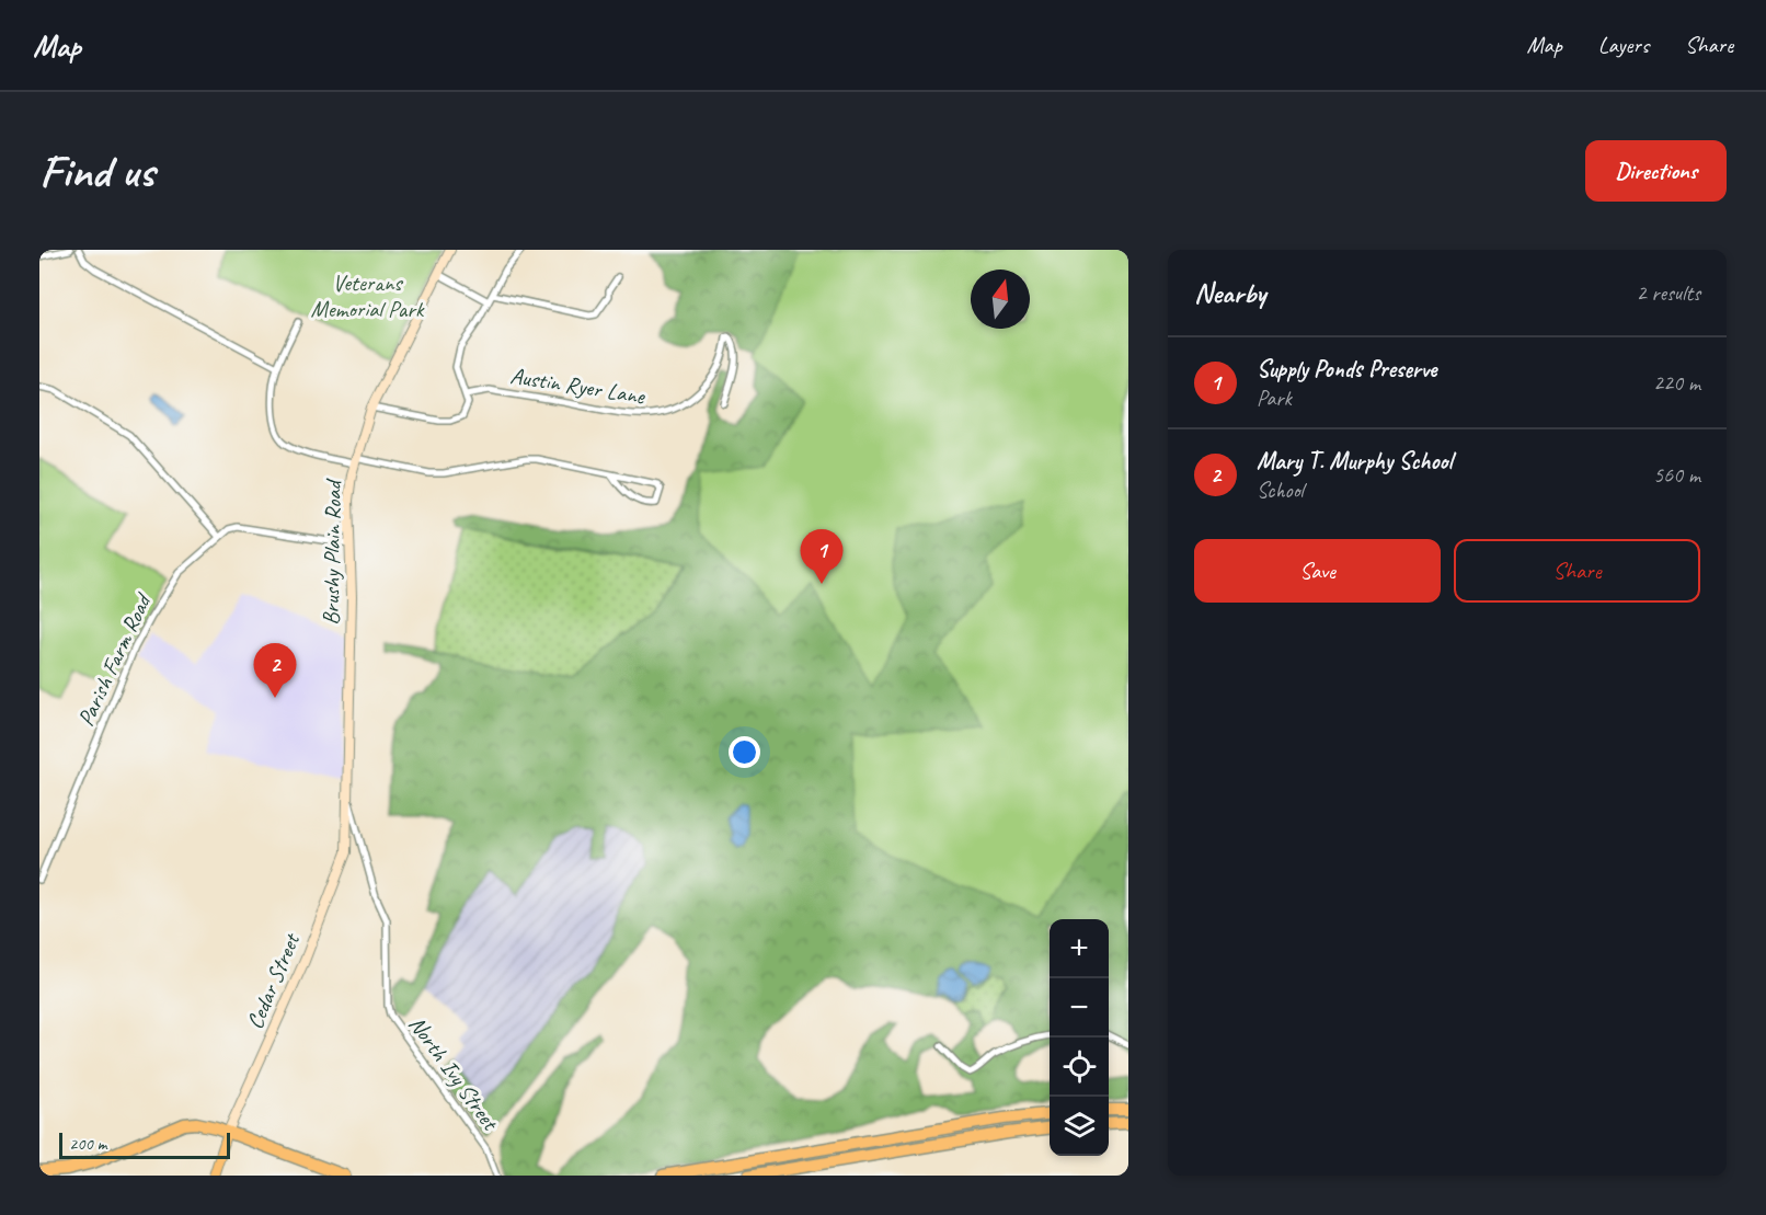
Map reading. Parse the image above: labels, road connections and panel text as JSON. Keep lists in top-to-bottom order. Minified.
{"streets":{"main road":["Brushy Plain Road","Cedar Street"],"street":["Austin Ryer Lane","Parish Farm Road","North Ivy Street"]},"crossings":[["Brushy Plain Road","Parish Farm Road"],["Brushy Plain Road","Cedar Street"],["Brushy Plain Road","North Ivy Street"],["Cedar Street","North Ivy Street"]],"parks":["Veterans Memorial Park"],"scale_bar":"200 m","north":"top","page":{"header":"Map","nav":["Map","Layers","Share"],"buttons":["Directions",["Save","Share"]],"title":"Find us","heading":["Nearby","2 results"],"list":[{"mark":"1","name":"Supply Ponds Preserve","note":"Park","value":"220 m"},{"mark":"2","name":"Mary T. Murphy School","note":"School","value":"560 m"}],"pins":["1","2"],"map_buttons":["+","−"],"scale":"200 m"}}
